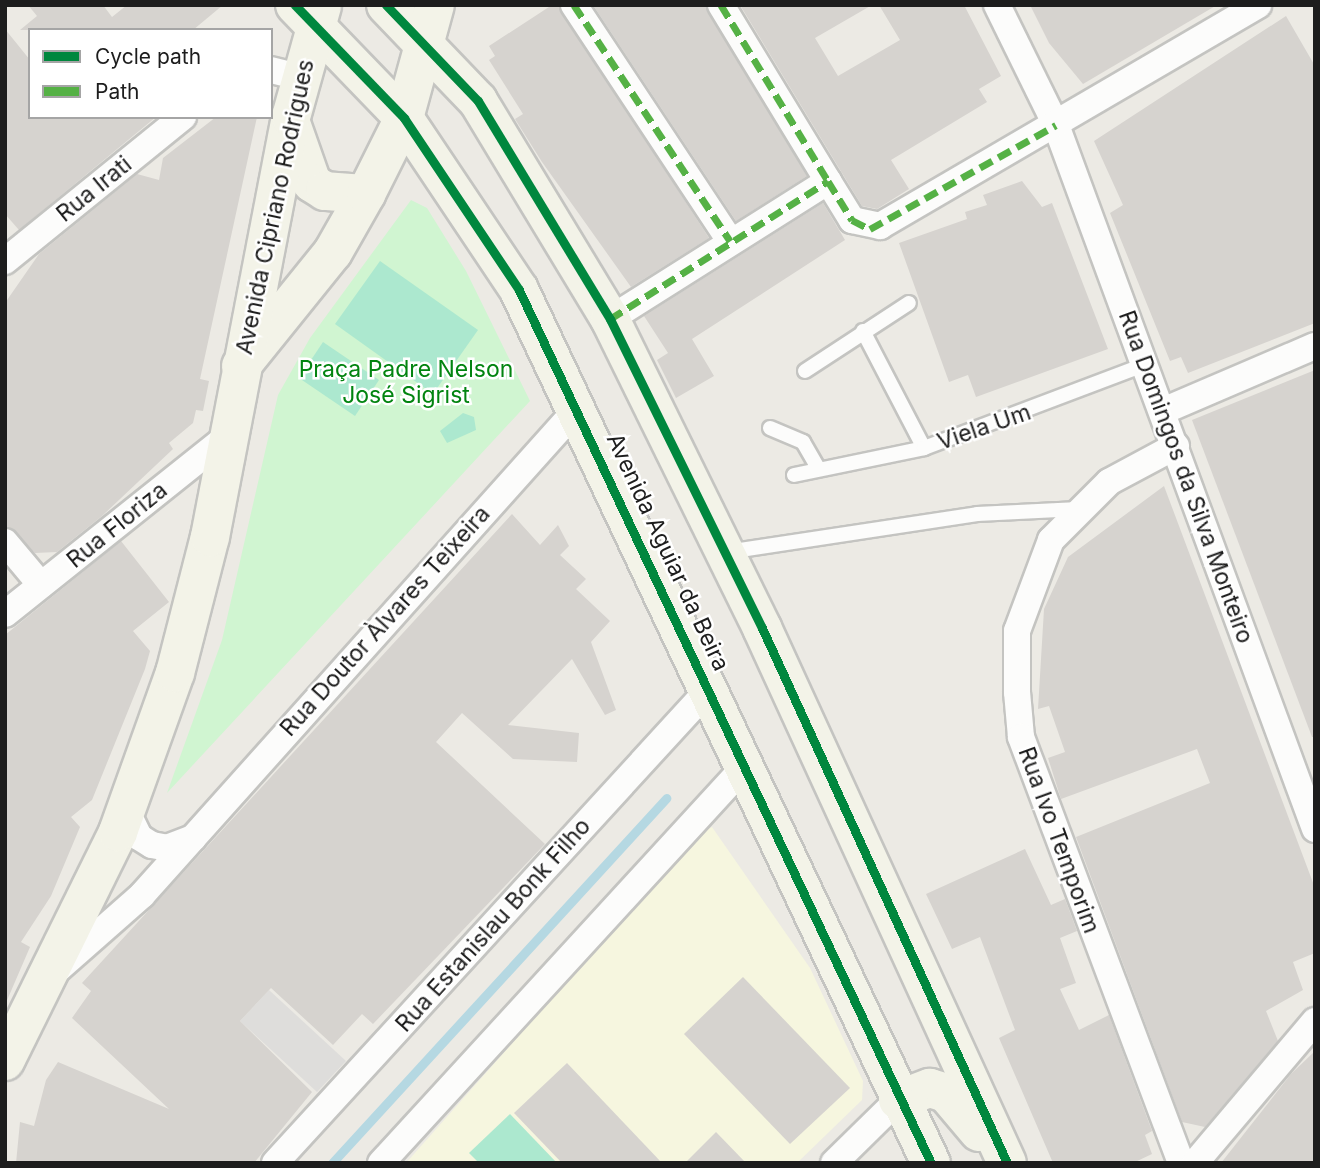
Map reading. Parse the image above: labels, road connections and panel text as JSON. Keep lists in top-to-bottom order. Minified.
{"streets":{"main road":["Avenida Cipriano Rodrigues","Avenida Aguiar da Beira"],"street":["Rua Irati","Rua Domingos da Silva Monteiro","Rua Floriza","Rua Doutor Àlvares Teixeira","Rua Ivo Temporim","Rua Estanislau Bonk Filho"],"lane":["Viela Um"]},"crossings":[["Avenida Cipriano Rodrigues","Rua Floriza"],["Avenida Cipriano Rodrigues","Avenida Aguiar da Beira"],["Avenida Cipriano Rodrigues","Rua Doutor Àlvares Teixeira"],["Viela Um","Rua Domingos da Silva Monteiro"],["Rua Domingos da Silva Monteiro","Rua Ivo Temporim"],["Avenida Aguiar da Beira","Rua Doutor Àlvares Teixeira"],["Avenida Aguiar da Beira","Rua Estanislau Bonk Filho"]],"parks":["Praça Padre Nelson José Sigrist"],"legend":["Cycle path","Path"]}
